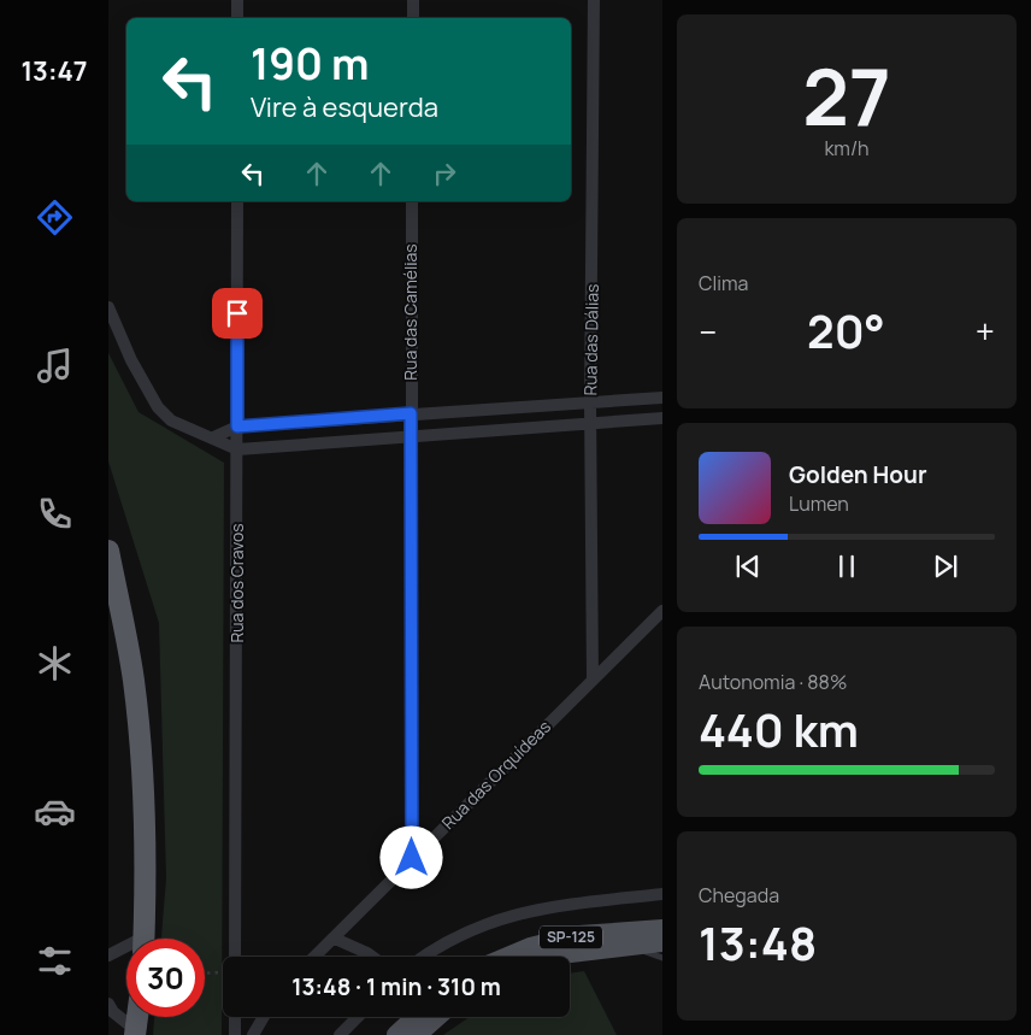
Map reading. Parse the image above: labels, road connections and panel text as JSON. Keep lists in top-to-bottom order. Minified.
{"streets":{"main road":["SP-125"],"street":["Rua das Camélias","Rua das Dálias","Rua dos Cravos","Rua das Orquídeas"]},"crossings":[["Rua das Camélias","Rua das Orquídeas"],["Rua das Dálias","Rua das Orquídeas"]],"page":{"tabs":"13:47","tile":[["27","km/h"],"Clima",["Autonomia · 88%","440 km"],["Chegada","13:48"]],"turn":["190 m","Vire à esquerda"],"heat":["−","20°","+"],"song":["Golden Hour","Lumen"],"limit":"30","trip":"13:48 · 1 min · 310 m"}}
